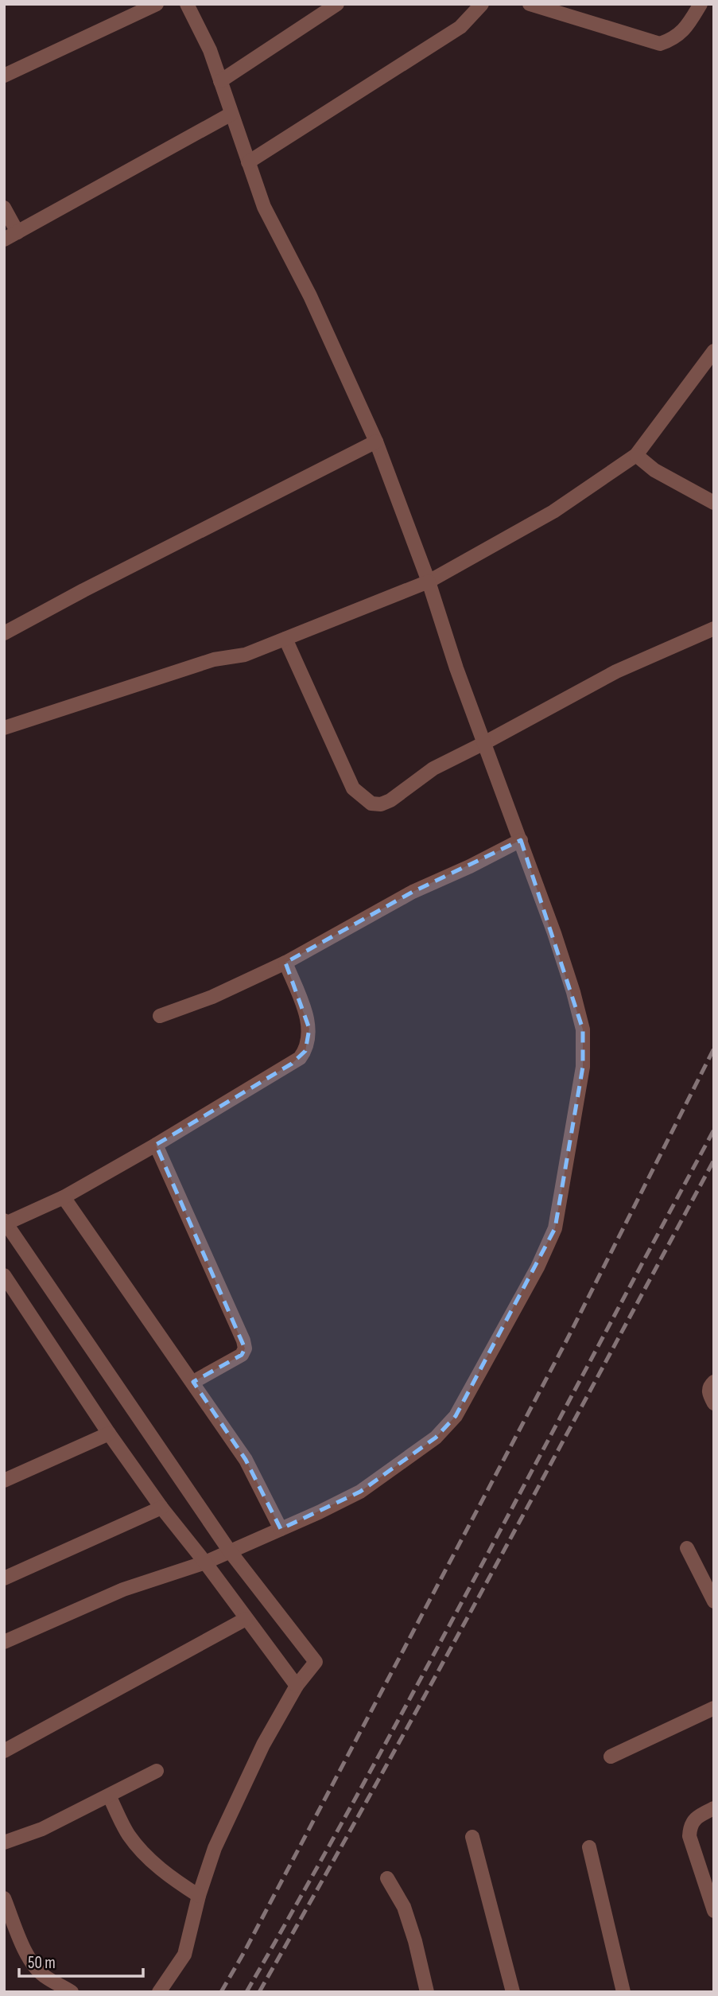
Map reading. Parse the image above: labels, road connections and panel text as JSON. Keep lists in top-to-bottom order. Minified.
{"scale_bar":"50 m"}
